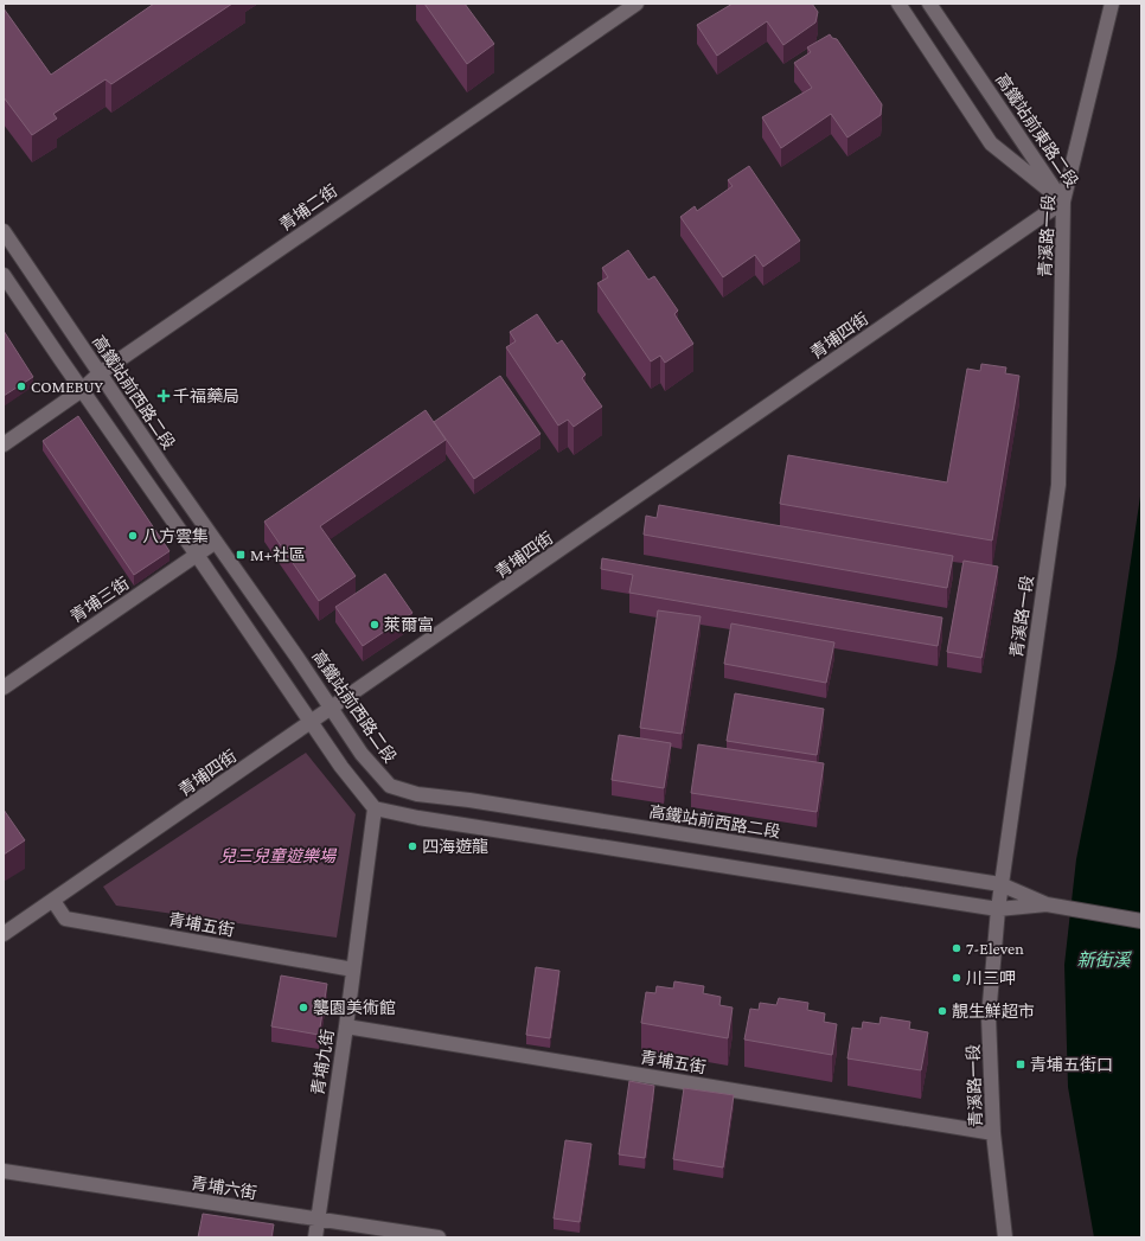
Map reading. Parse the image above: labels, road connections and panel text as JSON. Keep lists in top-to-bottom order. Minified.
{"streets":{"street":["高鐵站前東路二段","青埔二街","青溪路一段","青埔四街","高鐵站前西路二段","青埔三街","青埔五街","青埔九街","青埔六街"]},"crossings":[["高鐵站前東路二段","青溪路一段"],["高鐵站前東路二段","青埔四街"],["青埔二街","高鐵站前西路二段"],["青溪路一段","青埔四街"],["青溪路一段","高鐵站前西路二段"],["青溪路一段","青埔五街"],["青埔四街","高鐵站前西路二段"],["青埔四街","青埔五街"],["高鐵站前西路二段","青埔三街"],["青埔五街","青埔九街"],["青埔九街","青埔六街"]],"water":["新街溪"],"parks":["兒三兒童遊樂場"],"places":{"other":["COMEBUY","八方雲集","萊爾富","四海遊龍","7-Eleven","川三呷","襲園美術館","靚生鮮超市"],"health":["千福藥局"],"transit":["M+社區","青埔五街口"]}}
